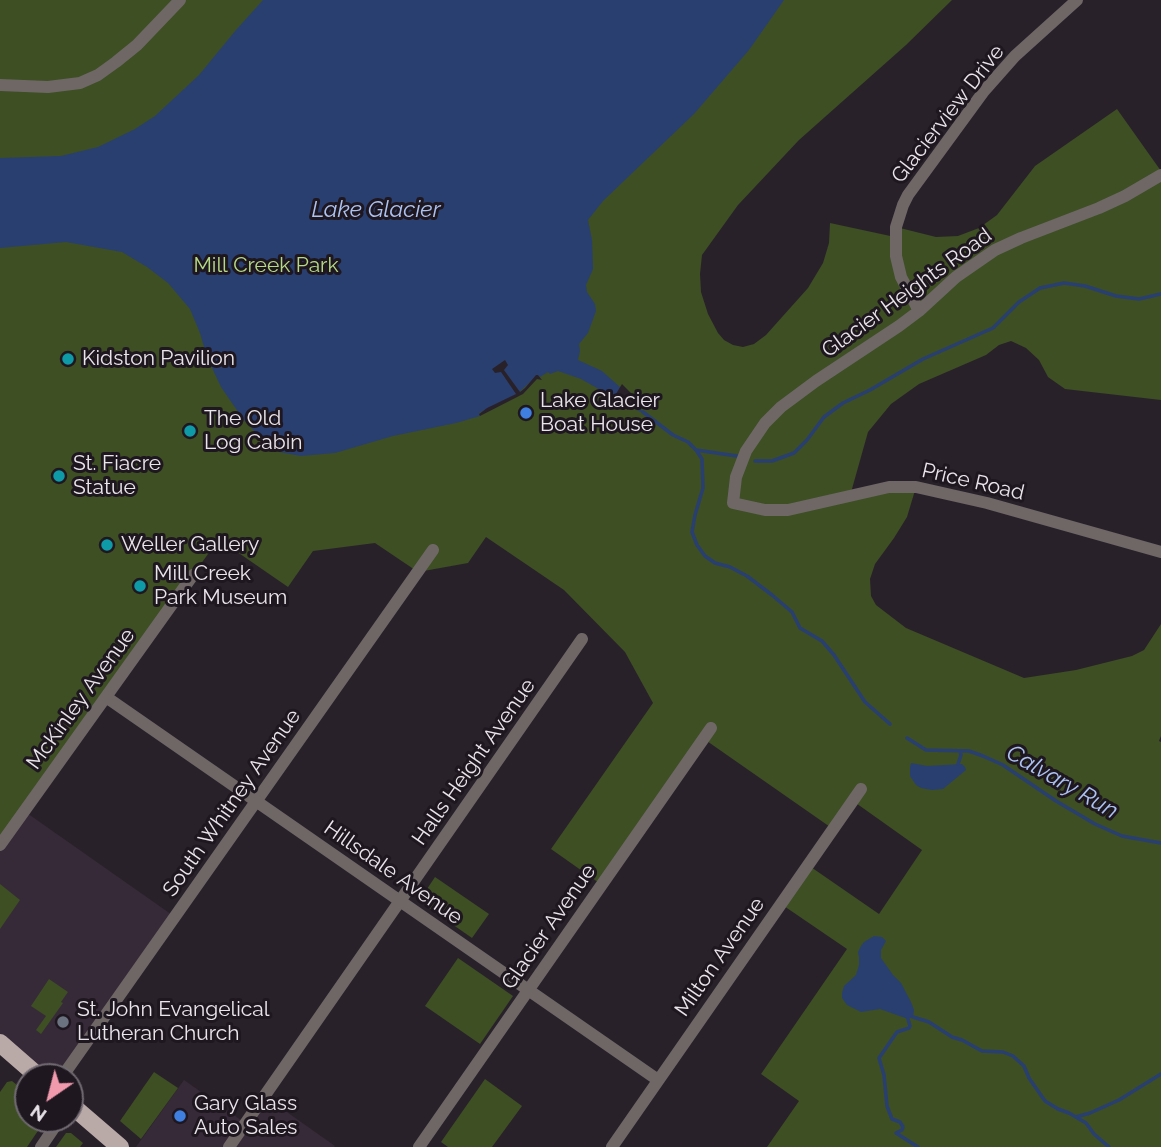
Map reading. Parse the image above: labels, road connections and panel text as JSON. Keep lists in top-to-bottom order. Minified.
{"streets":{"street":["Glacierview Drive","Glacier Heights Road","Price Road","McKinley Avenue","Halls Height Avenue","South Whitney Avenue","Hillsdale Avenue","Glacier Avenue","Milton Avenue"]},"crossings":[["Glacierview Drive","Glacier Heights Road"],["Glacier Heights Road","Price Road"],["McKinley Avenue","Hillsdale Avenue"],["Halls Height Avenue","Hillsdale Avenue"],["South Whitney Avenue","Hillsdale Avenue"],["Hillsdale Avenue","Glacier Avenue"],["Hillsdale Avenue","Milton Avenue"]],"water":["Lake Glacier","Calvary Run"],"parks":["Mill Creek Park"],"places":["Kidston Pavilion","Lake Glacier Boat House","The Old Log Cabin","St. Fiacre Statue","Weller Gallery","Mill Creek Park Museum","St. John Evangelical Lutheran Church","Gary Glass Auto Sales"],"north":"bottom left"}
